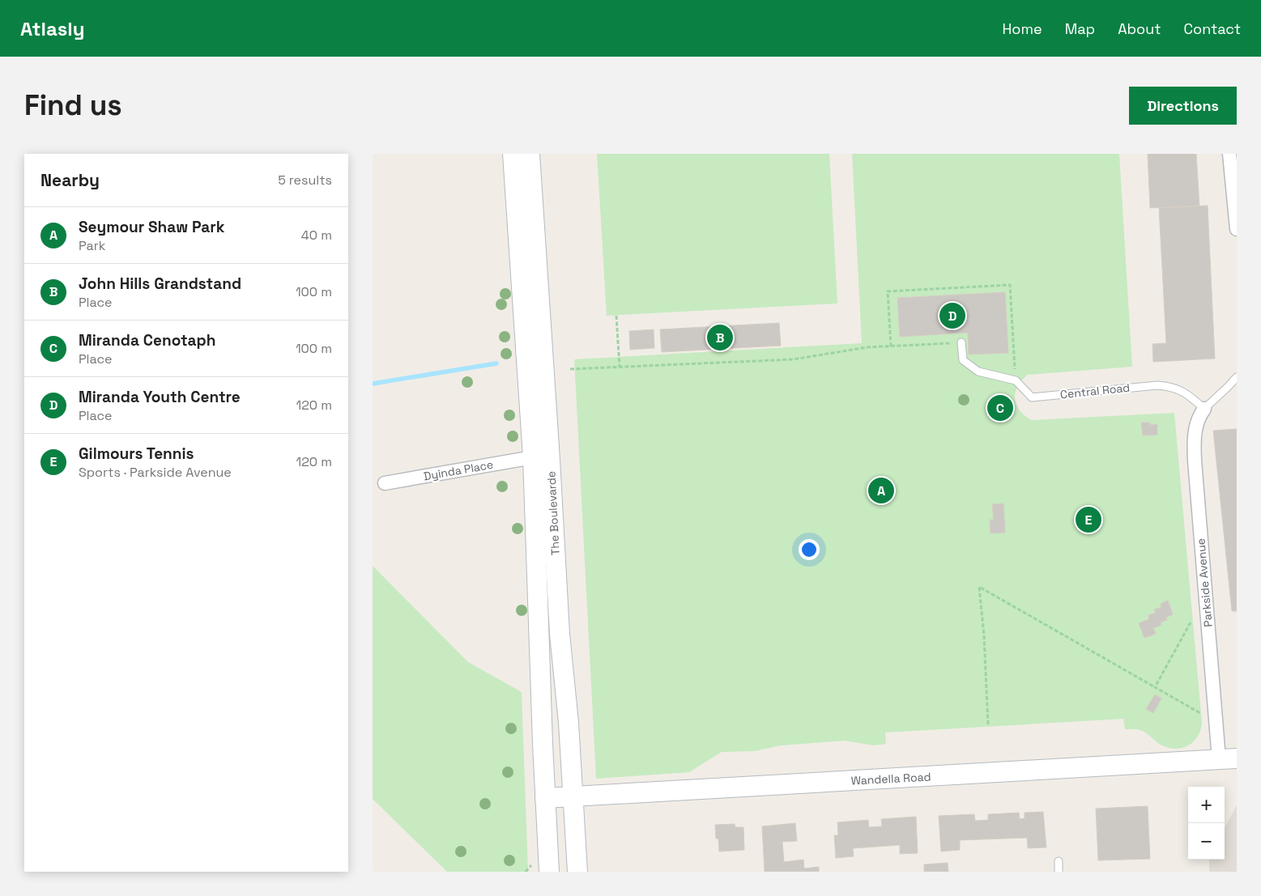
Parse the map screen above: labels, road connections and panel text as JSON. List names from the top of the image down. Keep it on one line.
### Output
{"streets":{"main road":["The Boulevarde","Wandella Road"],"street":["Dyinda Place","Parkside Avenue"],"lane":["Central Road"]},"crossings":[["Central Road","Parkside Avenue"],["Dyinda Place","The Boulevarde"],["The Boulevarde","Wandella Road"],["Parkside Avenue","Wandella Road"]],"page":{"header":"Atlasly","nav":["Home","Map","About","Contact"],"buttons":"Directions","title":"Find us","heading":["Nearby","5 results"],"list":[{"mark":"A","name":"Seymour Shaw Park","note":"Park","value":"40 m"},{"mark":"B","name":"John Hills Grandstand","note":"Place","value":"100 m"},{"mark":"C","name":"Miranda Cenotaph","note":"Place","value":"100 m"},{"mark":"D","name":"Miranda Youth Centre","note":"Place","value":"120 m"},{"mark":"E","name":"Gilmours Tennis","note":"Sports · Parkside Avenue","value":"120 m"}],"pins":["D","B","C","A","E"],"map_buttons":["+","−"]}}
